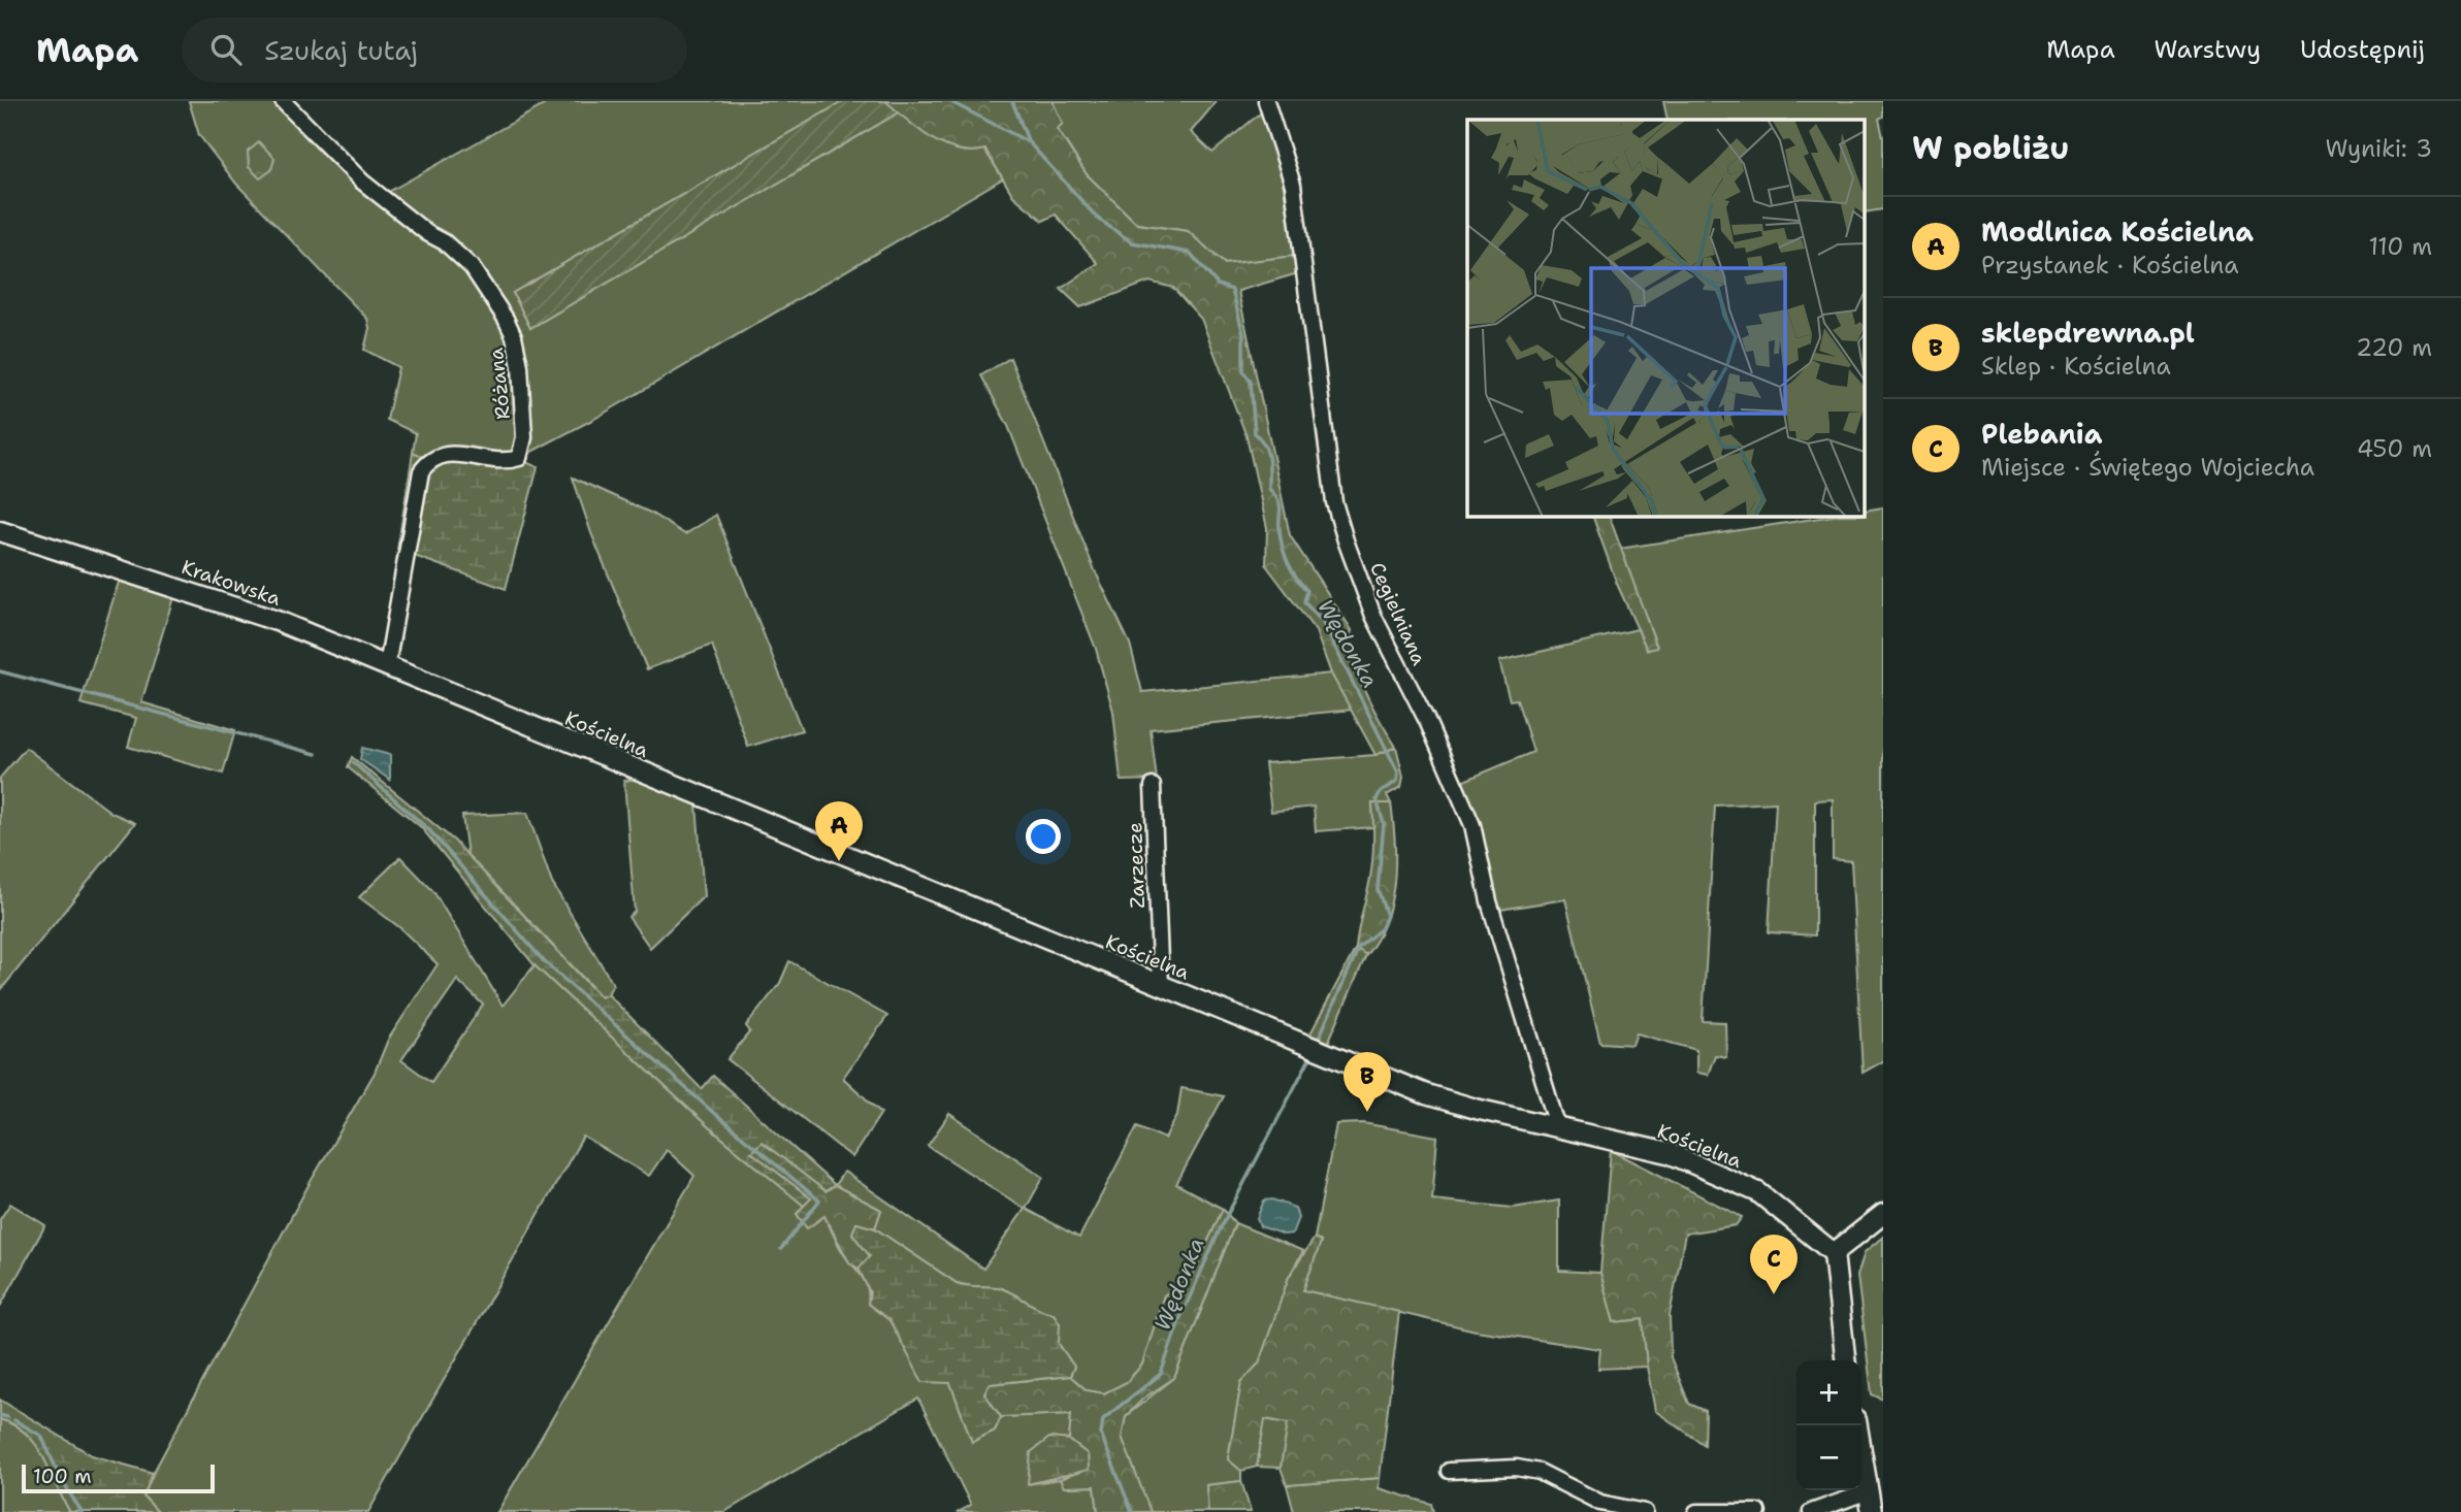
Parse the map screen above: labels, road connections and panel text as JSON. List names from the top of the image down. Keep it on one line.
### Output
{"streets":{"street":["Różana","Krakowska","Cegielniana","Kościelna","Zarzecze"]},"crossings":[["Różana","Krakowska"],["Krakowska","Kościelna"],["Cegielniana","Kościelna"],["Kościelna","Zarzecze"]],"water":["Wędonka"],"scale_bar":"100 m","page":{"header":"Mapa","search":"Szukaj tutaj","nav":["Mapa","Warstwy","Udostępnij"],"heading":["W pobliżu","Wyniki: 3"],"list":[{"mark":"A","name":"Modlnica Kościelna","note":"Przystanek · Kościelna","value":"110 m"},{"mark":"B","name":"sklepdrewna.pl","note":"Sklep · Kościelna","value":"220 m"},{"mark":"C","name":"Plebania","note":"Miejsce · Świętego Wojciecha","value":"450 m"}],"pins":["A","B","C"],"map_buttons":["+","−"],"scale":"100 m"}}
